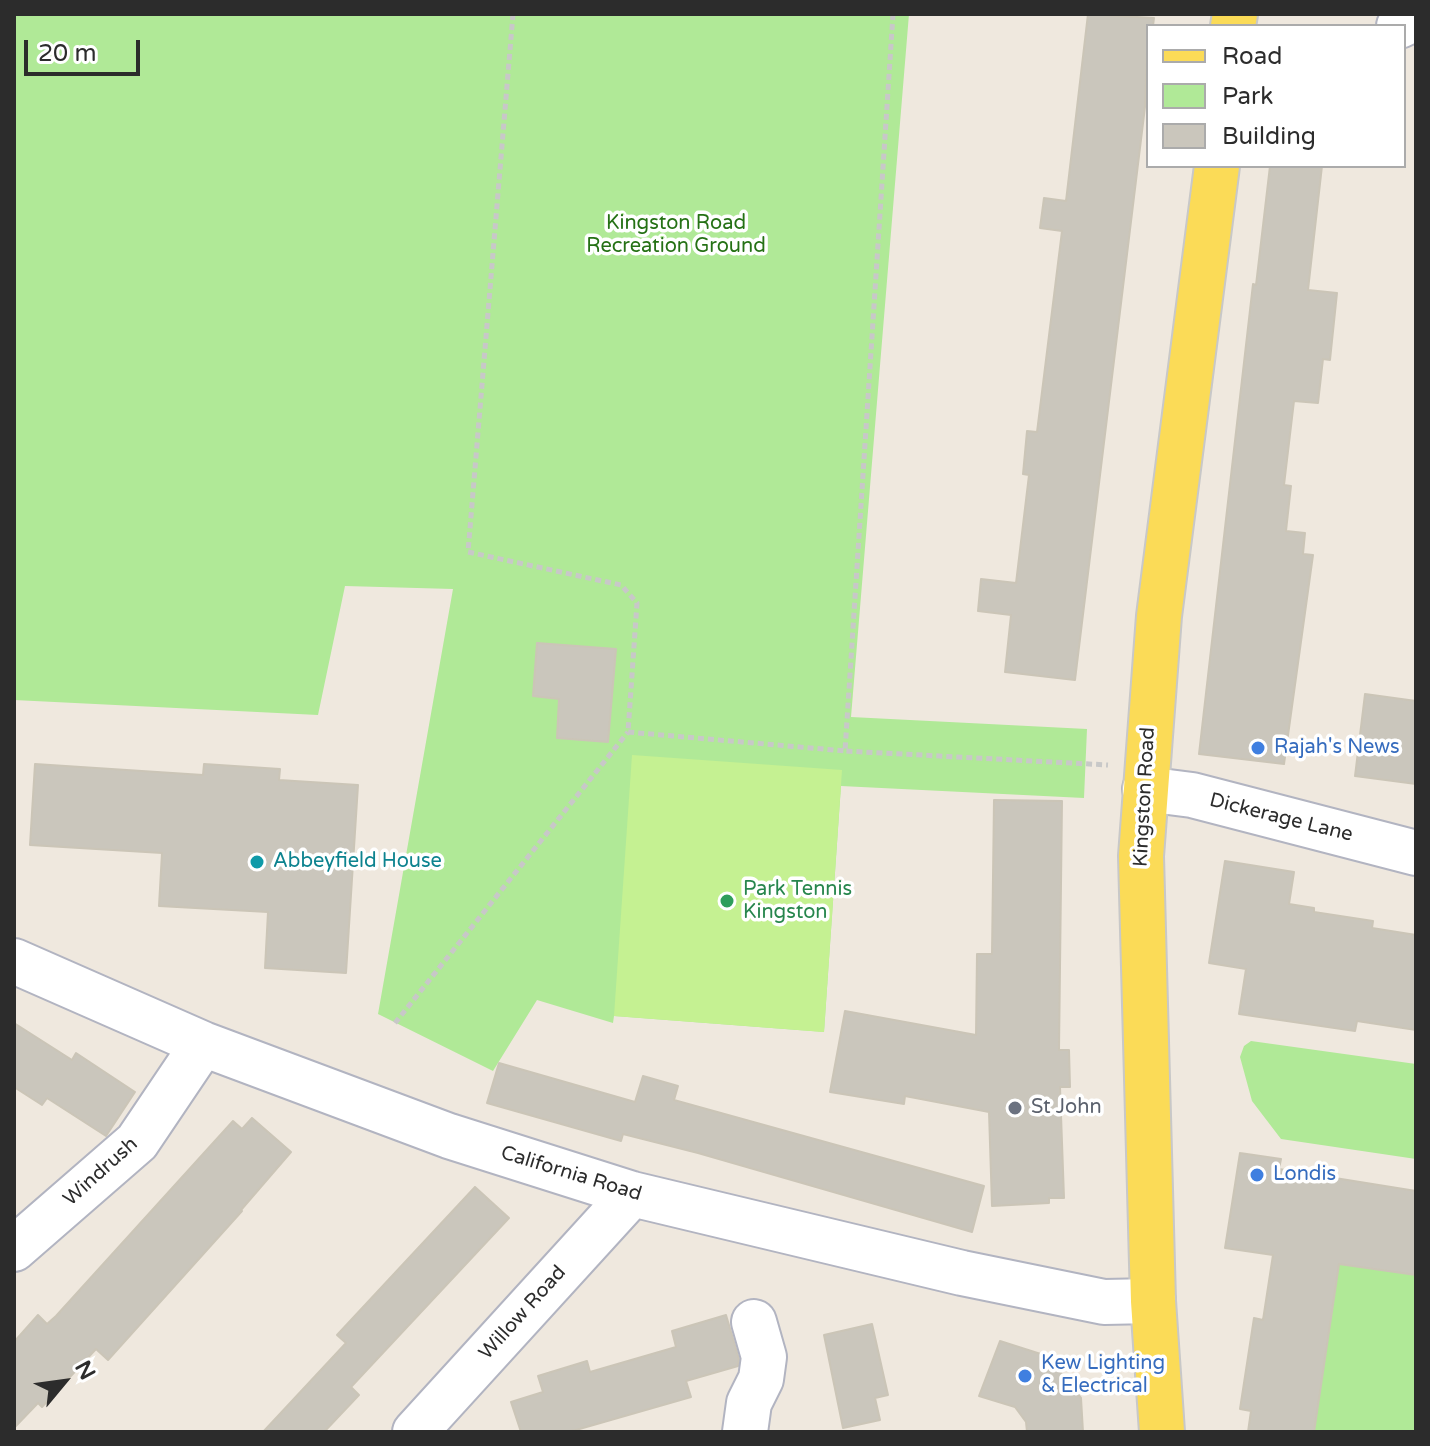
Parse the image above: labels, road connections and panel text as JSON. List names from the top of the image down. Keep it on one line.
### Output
{"streets":{"main road":["Kingston Road"],"street":["Dickerage Lane","Windrush","California Road","Willow Road"]},"crossings":[["Kingston Road","Dickerage Lane"],["Kingston Road","California Road"],["Windrush","California Road"],["California Road","Willow Road"]],"parks":["Kingston Road Recreation Ground"],"places":["Rajah's News","Abbeyfield House","Park Tennis Kingston","St John","Londis","Kew Lighting & Electrical"],"legend":["Road","Park","Building"],"scale_bar":"20 m","north":"top right"}
